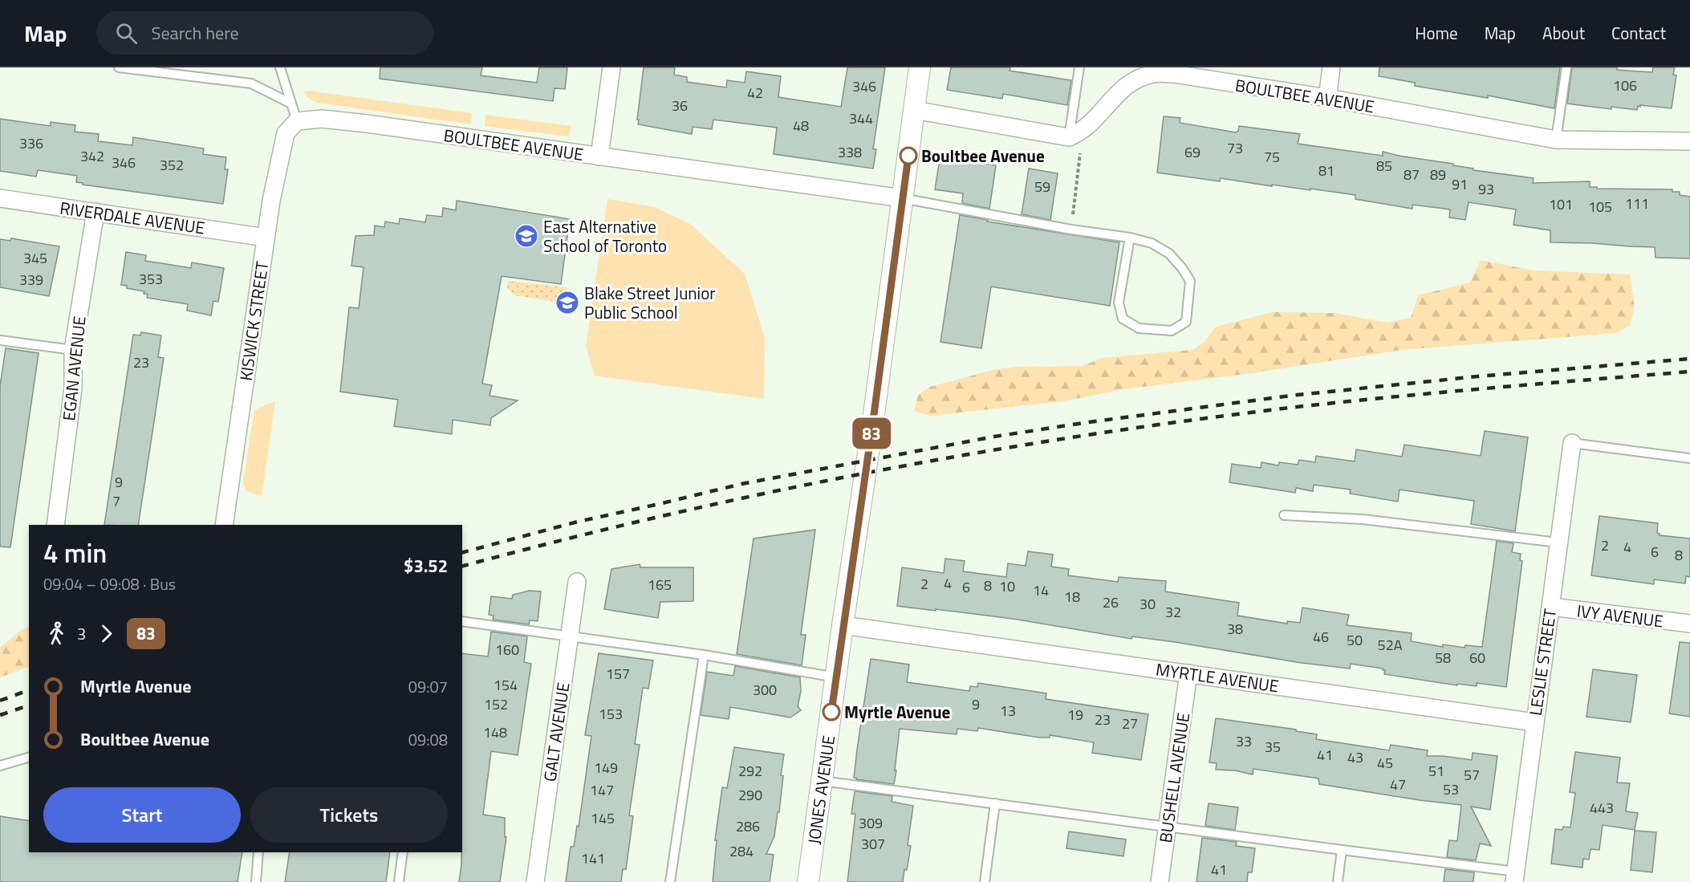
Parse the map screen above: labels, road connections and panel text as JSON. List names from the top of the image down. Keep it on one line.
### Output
{"streets":{"street":["BOULTBEE AVENUE","RIVERDALE AVENUE","KISWICK STREET","EGAN AVENUE","IVY AVENUE","LESLIE STREET","MYRTLE AVENUE","GALT AVENUE","BUSHELL AVENUE","JONES AVENUE"]},"crossings":[["BOULTBEE AVENUE","KISWICK STREET"],["BOULTBEE AVENUE","JONES AVENUE"],["RIVERDALE AVENUE","KISWICK STREET"],["RIVERDALE AVENUE","EGAN AVENUE"],["IVY AVENUE","LESLIE STREET"],["LESLIE STREET","MYRTLE AVENUE"],["MYRTLE AVENUE","BUSHELL AVENUE"],["MYRTLE AVENUE","JONES AVENUE"]],"places":{"other":["Boultbee Avenue","Myrtle Avenue"],"school or university":["East Alternative School of Toronto","Blake Street Junior Public School"]},"lines":["bus line 83"],"house_numbers":["106","346","42","36","344","48","336","73","338","69","342","75","346","352","85","81","87","89","91","59","93","111","101","105","345","353","339","23","9","7","2","4","6","8","4","2","165","8","10","6","14","18","26","30","32","38","46","50","52A","160","58","60","157","154","300","152","9","13","153","19","23","27","148","33","35","41","43","45","149","292","51","57","47","53","147","290","443","145","309","286","307","284","141","41"],"page":{"header":"Map","search":"Search here","nav":["Home","Map","About","Contact"],"on_map":"83","heading":["4 min","09:04 – 09:08 · Bus","$3.52"],"legs":["3","83"],"list":[{"name":"Myrtle Avenue","value":"09:07"},{"name":"Boultbee Avenue","value":"09:08"}],"buttons":["Start","Tickets"]}}
